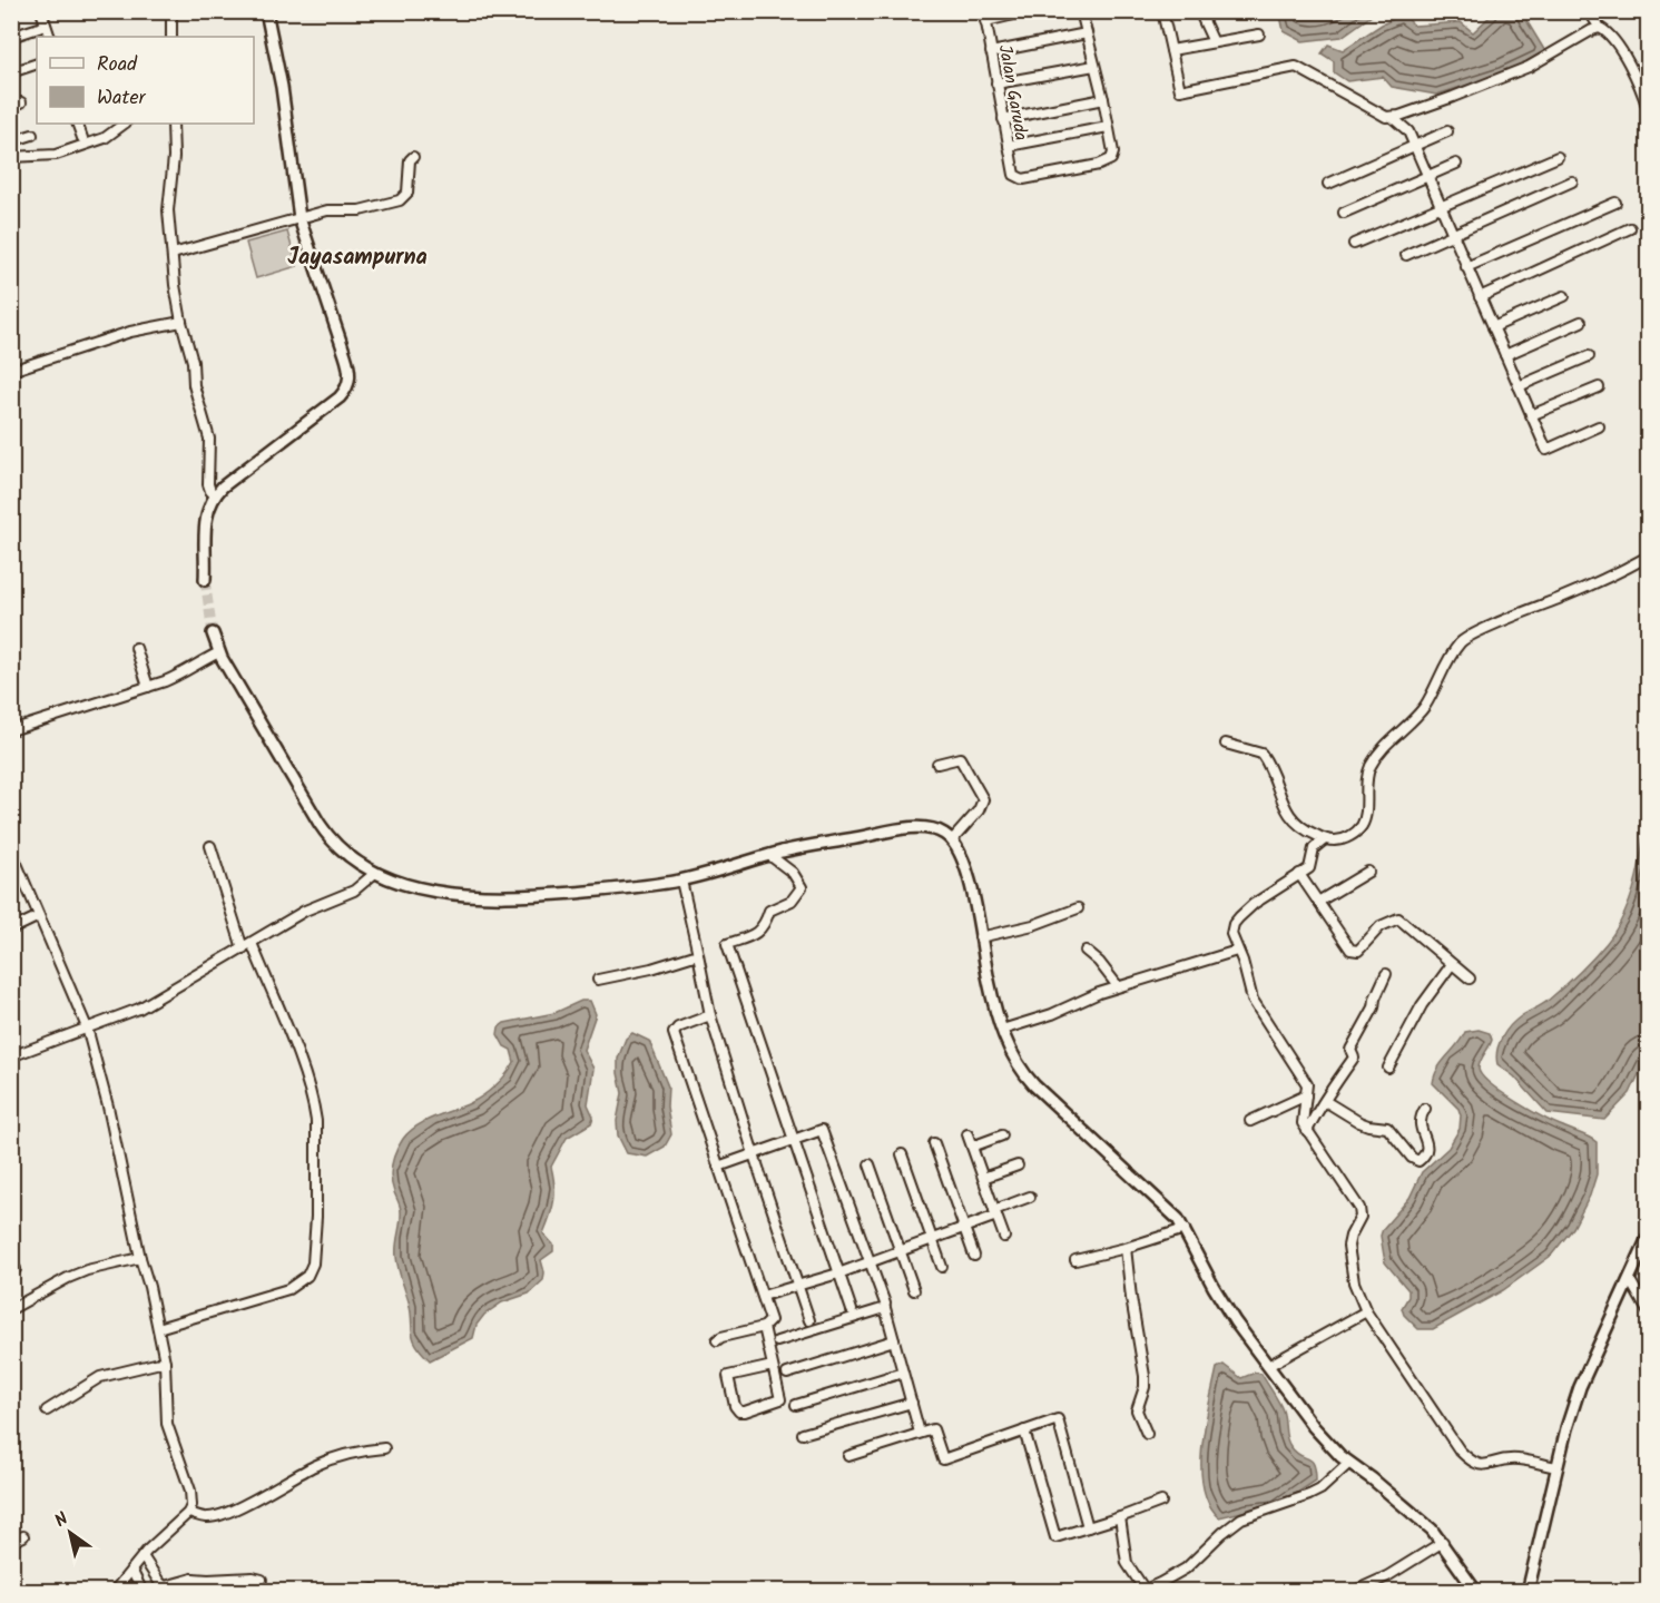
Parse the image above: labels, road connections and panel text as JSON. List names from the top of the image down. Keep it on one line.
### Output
{"streets":{"street":["Jalan Garuda"]},"districts":["Jayasampurna"],"legend":["Road","Water"],"north":"top left"}
